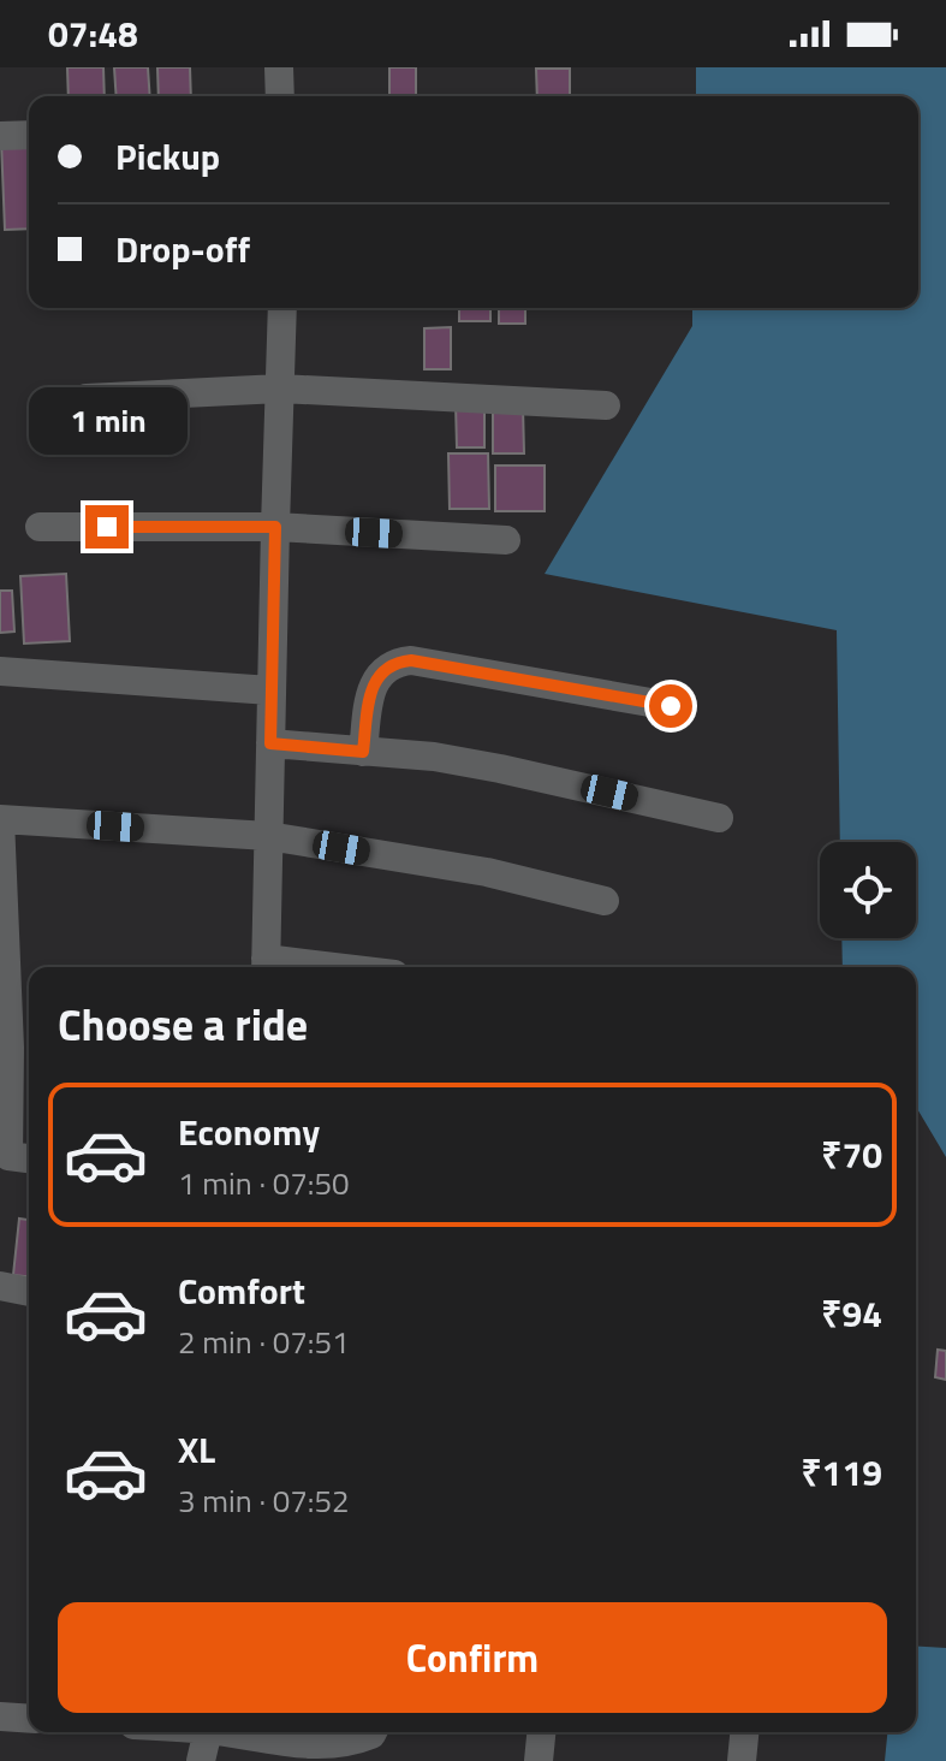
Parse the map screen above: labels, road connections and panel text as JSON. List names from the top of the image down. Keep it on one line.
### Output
{"page":{"status":"07:48","banner":["Pickup","Drop-off"],"bubble":"1 min","heading":"Choose a ride","list":[{"name":"Economy","note":"1 min · 07:50","value":"₹70"},{"name":"Comfort","note":"2 min · 07:51","value":"₹94"},{"name":"XL","note":"3 min · 07:52","value":"₹119"}],"buttons":"Confirm"}}
